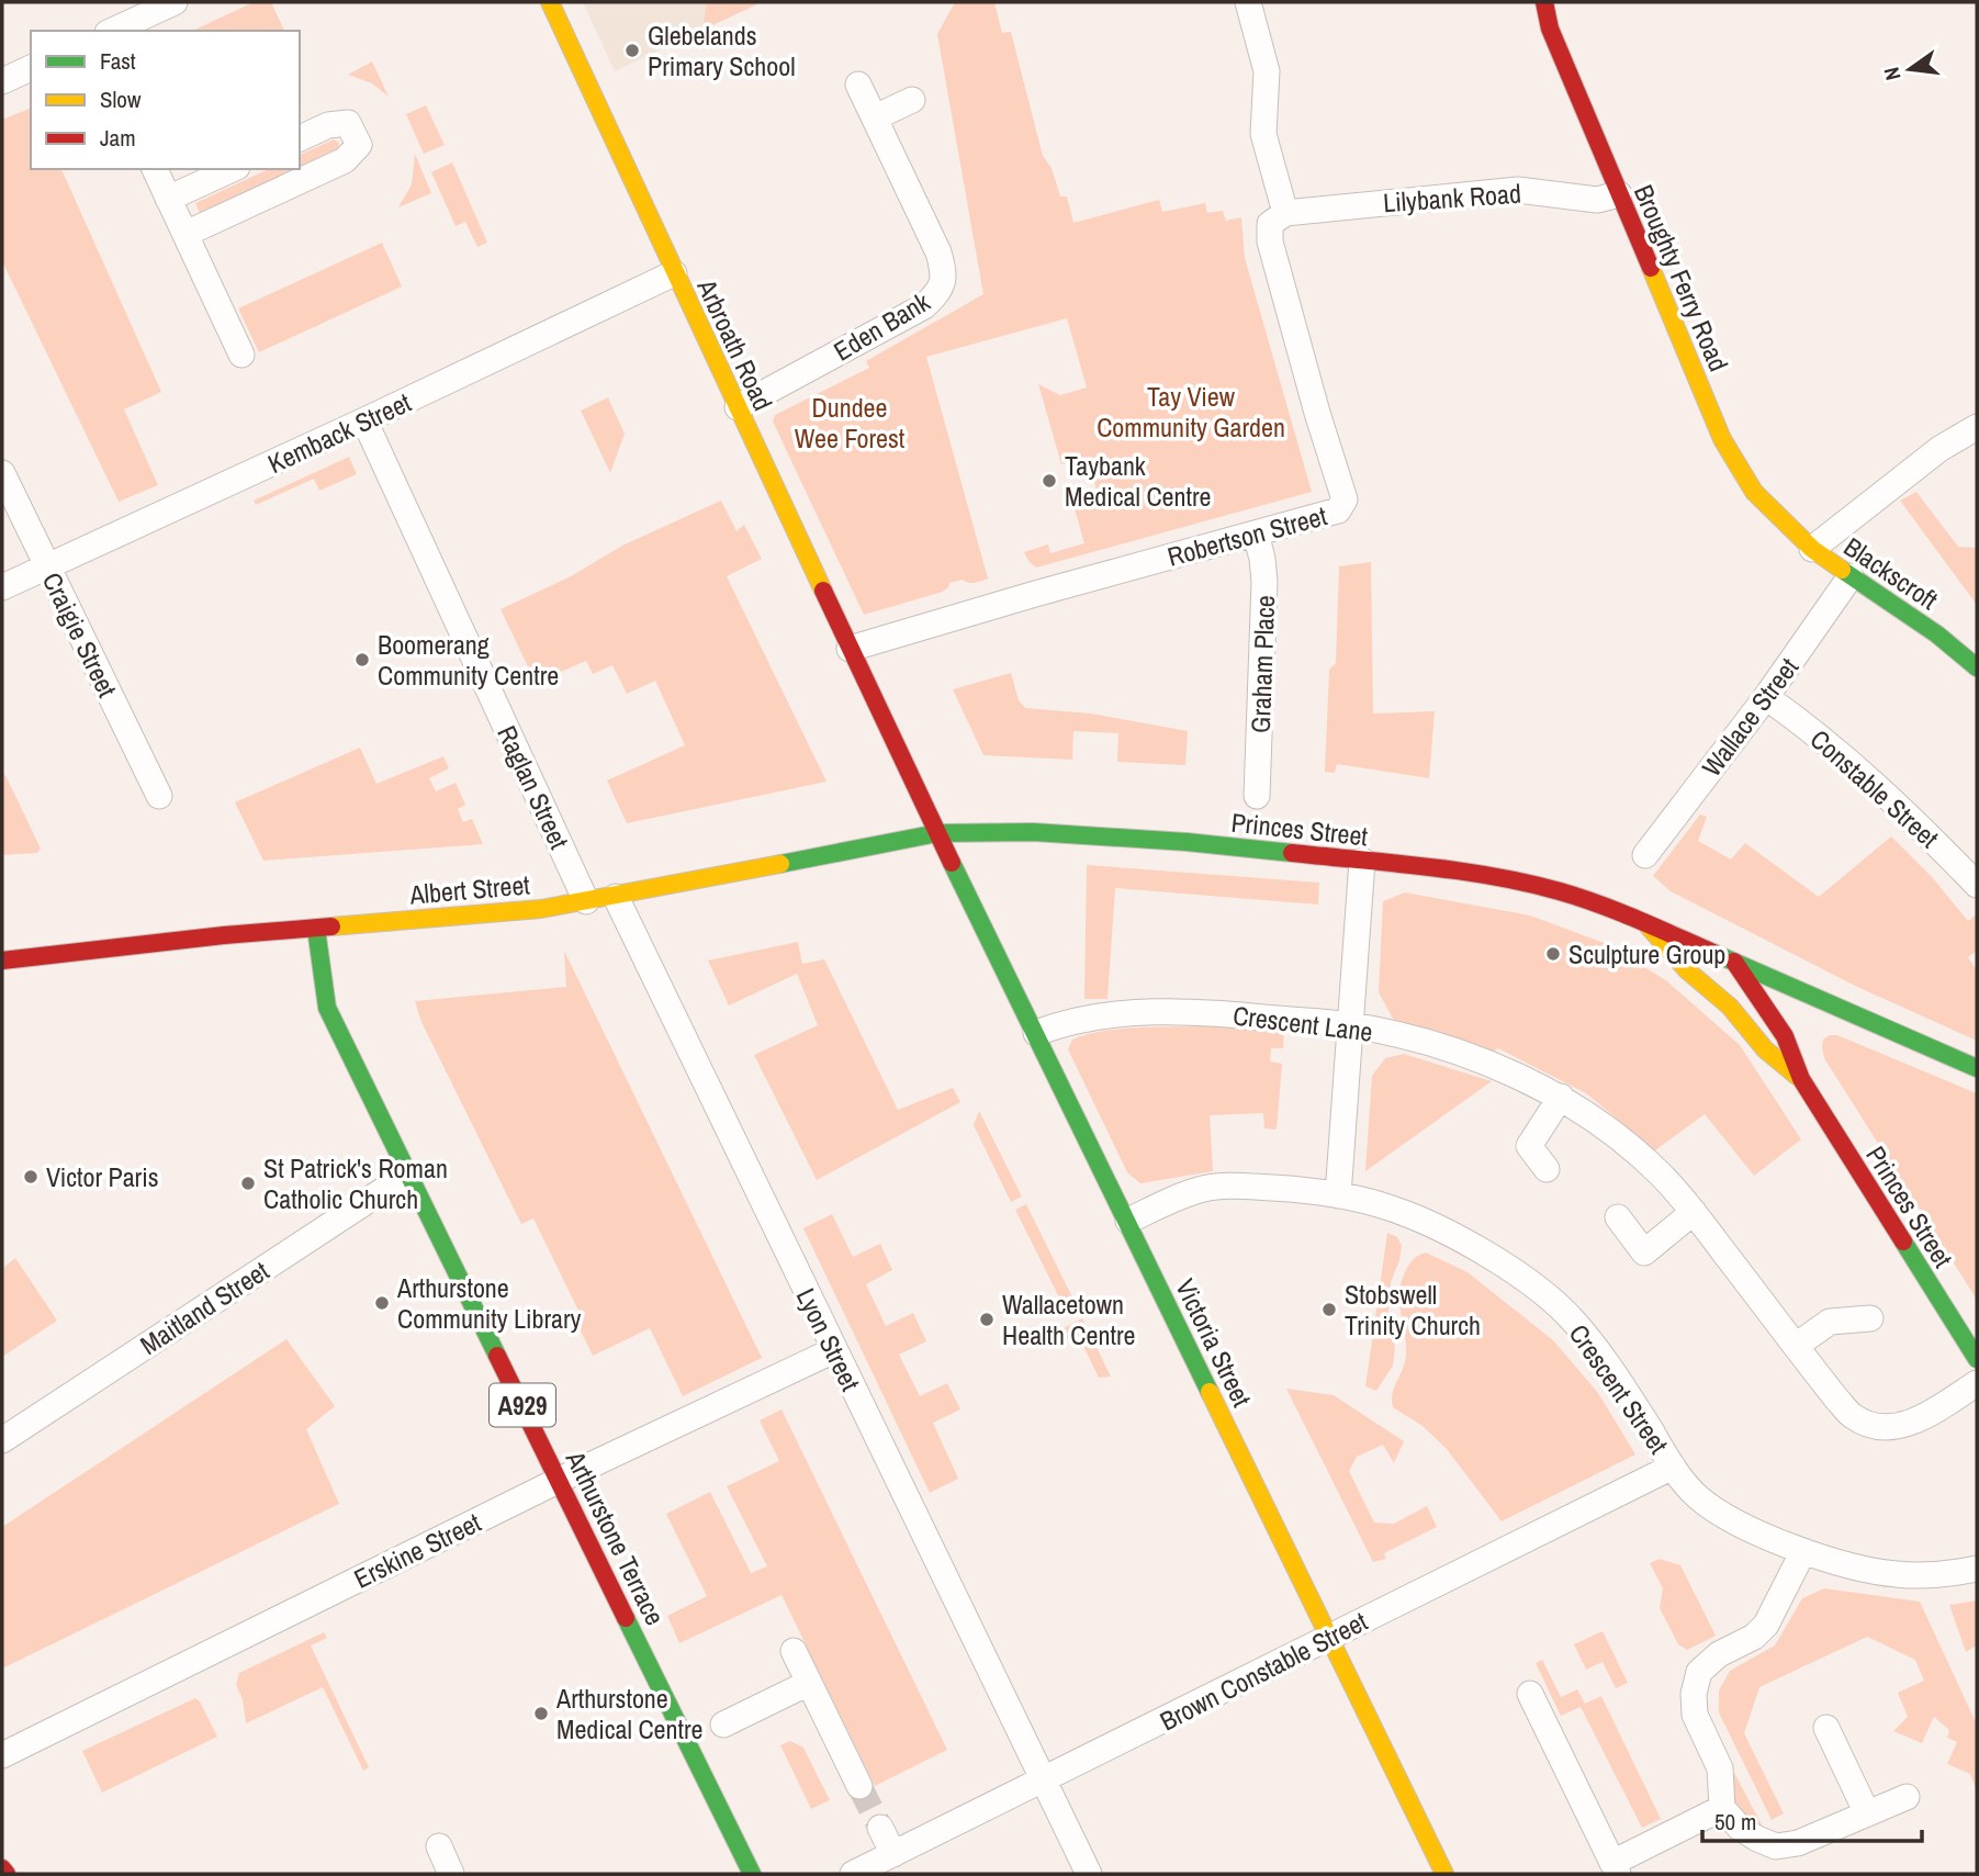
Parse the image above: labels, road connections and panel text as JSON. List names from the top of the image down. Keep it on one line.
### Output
{"streets":{"main road":["Broughty Ferry Road","Arbroath Road","Blackscroft","Princes Street","Albert Street","Victoria Street","A929","Arthurstone Terrace"],"street":["Lilybank Road","Eden Bank","Kemback Street","Robertson Street","Craigie Street","Graham Place","Wallace Street","Raglan Street","Constable Street","Crescent Lane","Maitland Street","Lyon Street","Crescent Street","Erskine Street","Brown Constable Street"]},"crossings":[["Lilybank Road","Broughty Ferry Road"],["Lilybank Road","Robertson Street"],["Broughty Ferry Road","Blackscroft"],["Eden Bank","Arbroath Road"],["Arbroath Road","Kemback Street"],["Arbroath Road","Robertson Street"],["Arbroath Road","Princes Street"],["Arbroath Road","Albert Street"],["Arbroath Road","Victoria Street"],["Kemback Street","Craigie Street"],["Kemback Street","Raglan Street"],["Robertson Street","Graham Place"],["Blackscroft","Wallace Street"],["Wallace Street","Constable Street"],["Raglan Street","Albert Street"],["Princes Street","Albert Street"],["Princes Street","Victoria Street"],["Albert Street","Lyon Street"],["Albert Street","Victoria Street"],["Albert Street","Arthurstone Terrace"],["Crescent Lane","Victoria Street"],["Maitland Street","Arthurstone Terrace"],["Lyon Street","Erskine Street"],["Lyon Street","Brown Constable Street"],["Victoria Street","Crescent Street"],["Victoria Street","Brown Constable Street"],["Crescent Street","Brown Constable Street"],["Arthurstone Terrace","Erskine Street"]],"parks":["Tay View Community Garden","Dundee Wee Forest"],"places":["Glebelands Primary School","Taybank Medical Centre","Boomerang Community Centre","Sculpture Group","Victor Paris","St Patrick's Roman Catholic Church","Arthurstone Community Library","Stobswell Trinity Church","Wallacetown Health Centre","Arthurstone Medical Centre"],"legend":["Fast","Slow","Jam"],"scale_bar":"50 m","north":"left"}
